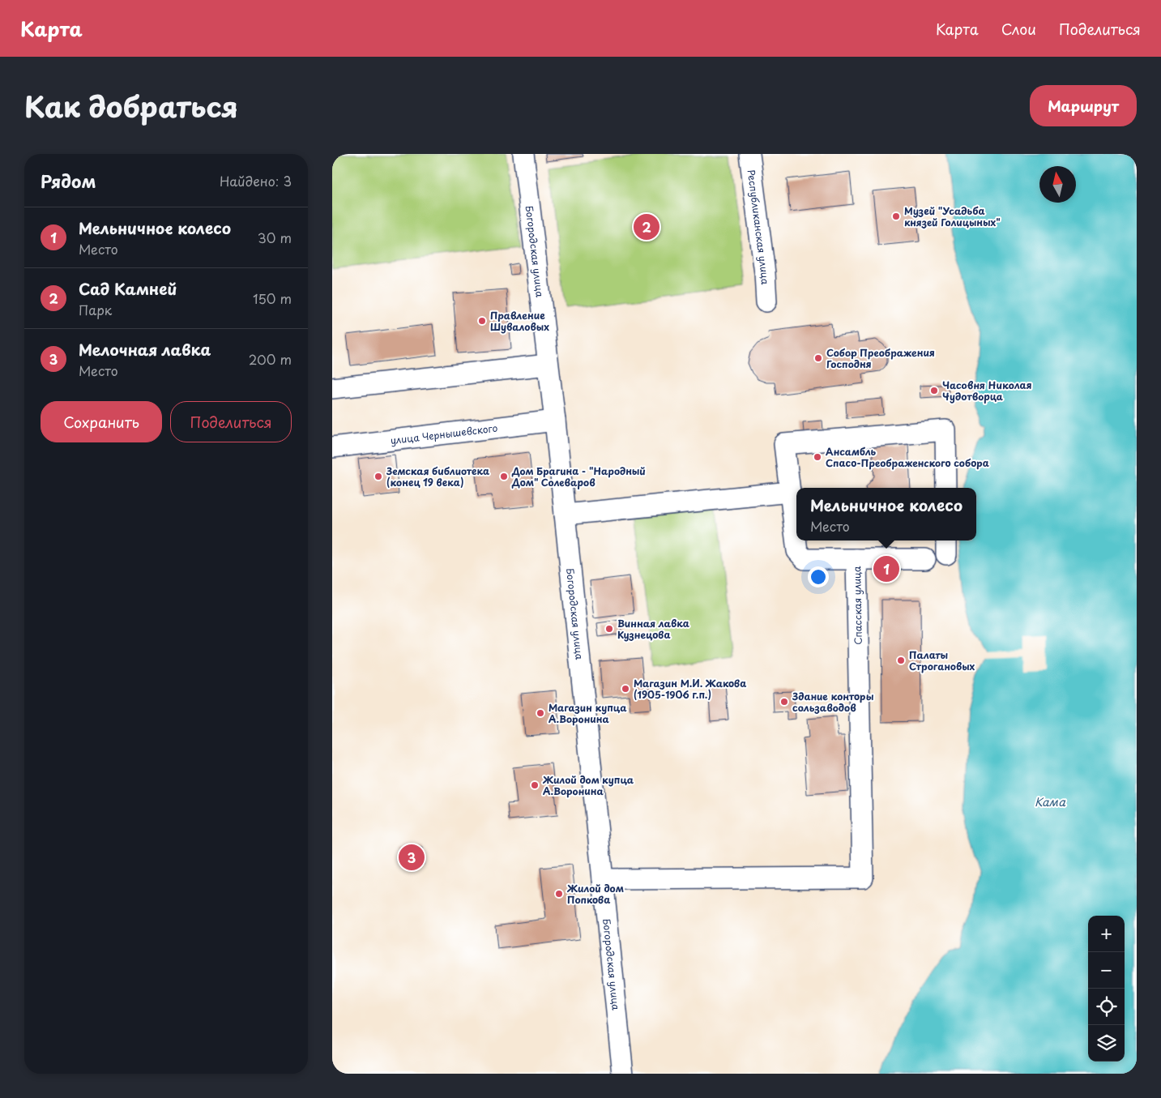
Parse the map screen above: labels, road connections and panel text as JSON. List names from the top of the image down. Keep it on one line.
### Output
{"streets":{"street":["Республиканская улица","Богородская улица","улица Чернышевского","Спасская улица"]},"crossings":[["Богородская улица","улица Чернышевского"],["Богородская улица","Спасская улица"]],"water":["Кама"],"places":["Музей \"Усадьба князей Голицыных\"","Правление Шуваловых","Собор Преображения Господня","Часовня Николая Чудотворца","Ансамбль Спасо-Преображенского собора","Земская библиотека (конец 19 века)","Дом Брагина - \"Народный Дом\" Солеваров","Винная лавка Кузнецова","Палаты Строгановых","Магазин М.И. Жакова (1905-1906 г.п.)","Здание конторы сользаводов","Магазин купца А.Воронина","Жилой дом купца А.Воронина","Жилой дом Попкова"],"north":"top","page":{"header":"Карта","nav":["Карта","Слои","Поделиться"],"title":"Как добраться","buttons":["Маршрут",["Сохранить","Поделиться"]],"heading":["Рядом","Найдено: 3"],"list":[{"mark":"1","name":"Мельничное колесо","note":"Место","value":"30 m"},{"mark":"2","name":"Сад Камней","note":"Парк","value":"150 m"},{"mark":"3","name":"Мелочная лавка","note":"Место","value":"200 m"}],"pins":["2","1","3"],"popup":["Мельничное колесо","Место"],"map_buttons":["+","−"]}}
